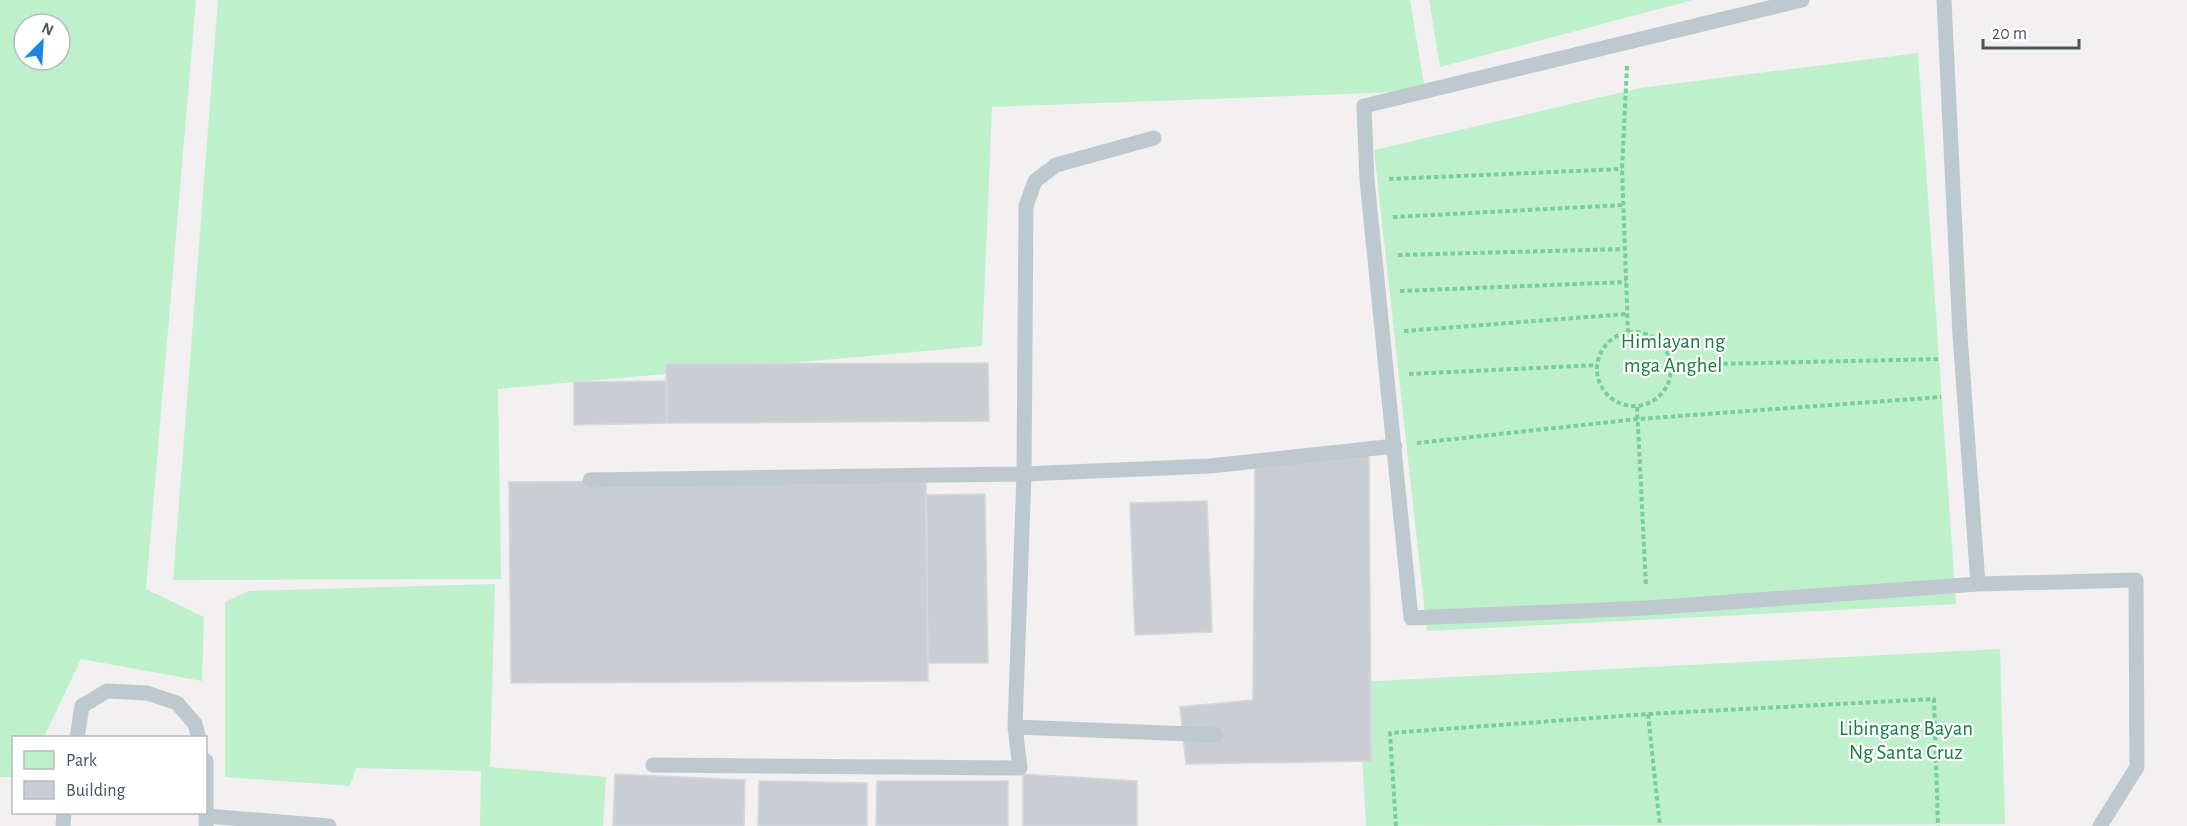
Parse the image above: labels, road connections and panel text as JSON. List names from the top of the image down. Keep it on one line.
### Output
{"parks":["Himlayan ng mga Anghel","Libingang Bayan Ng Santa Cruz"],"legend":["Park","Building"],"scale_bar":"20 m","north":"top right"}
